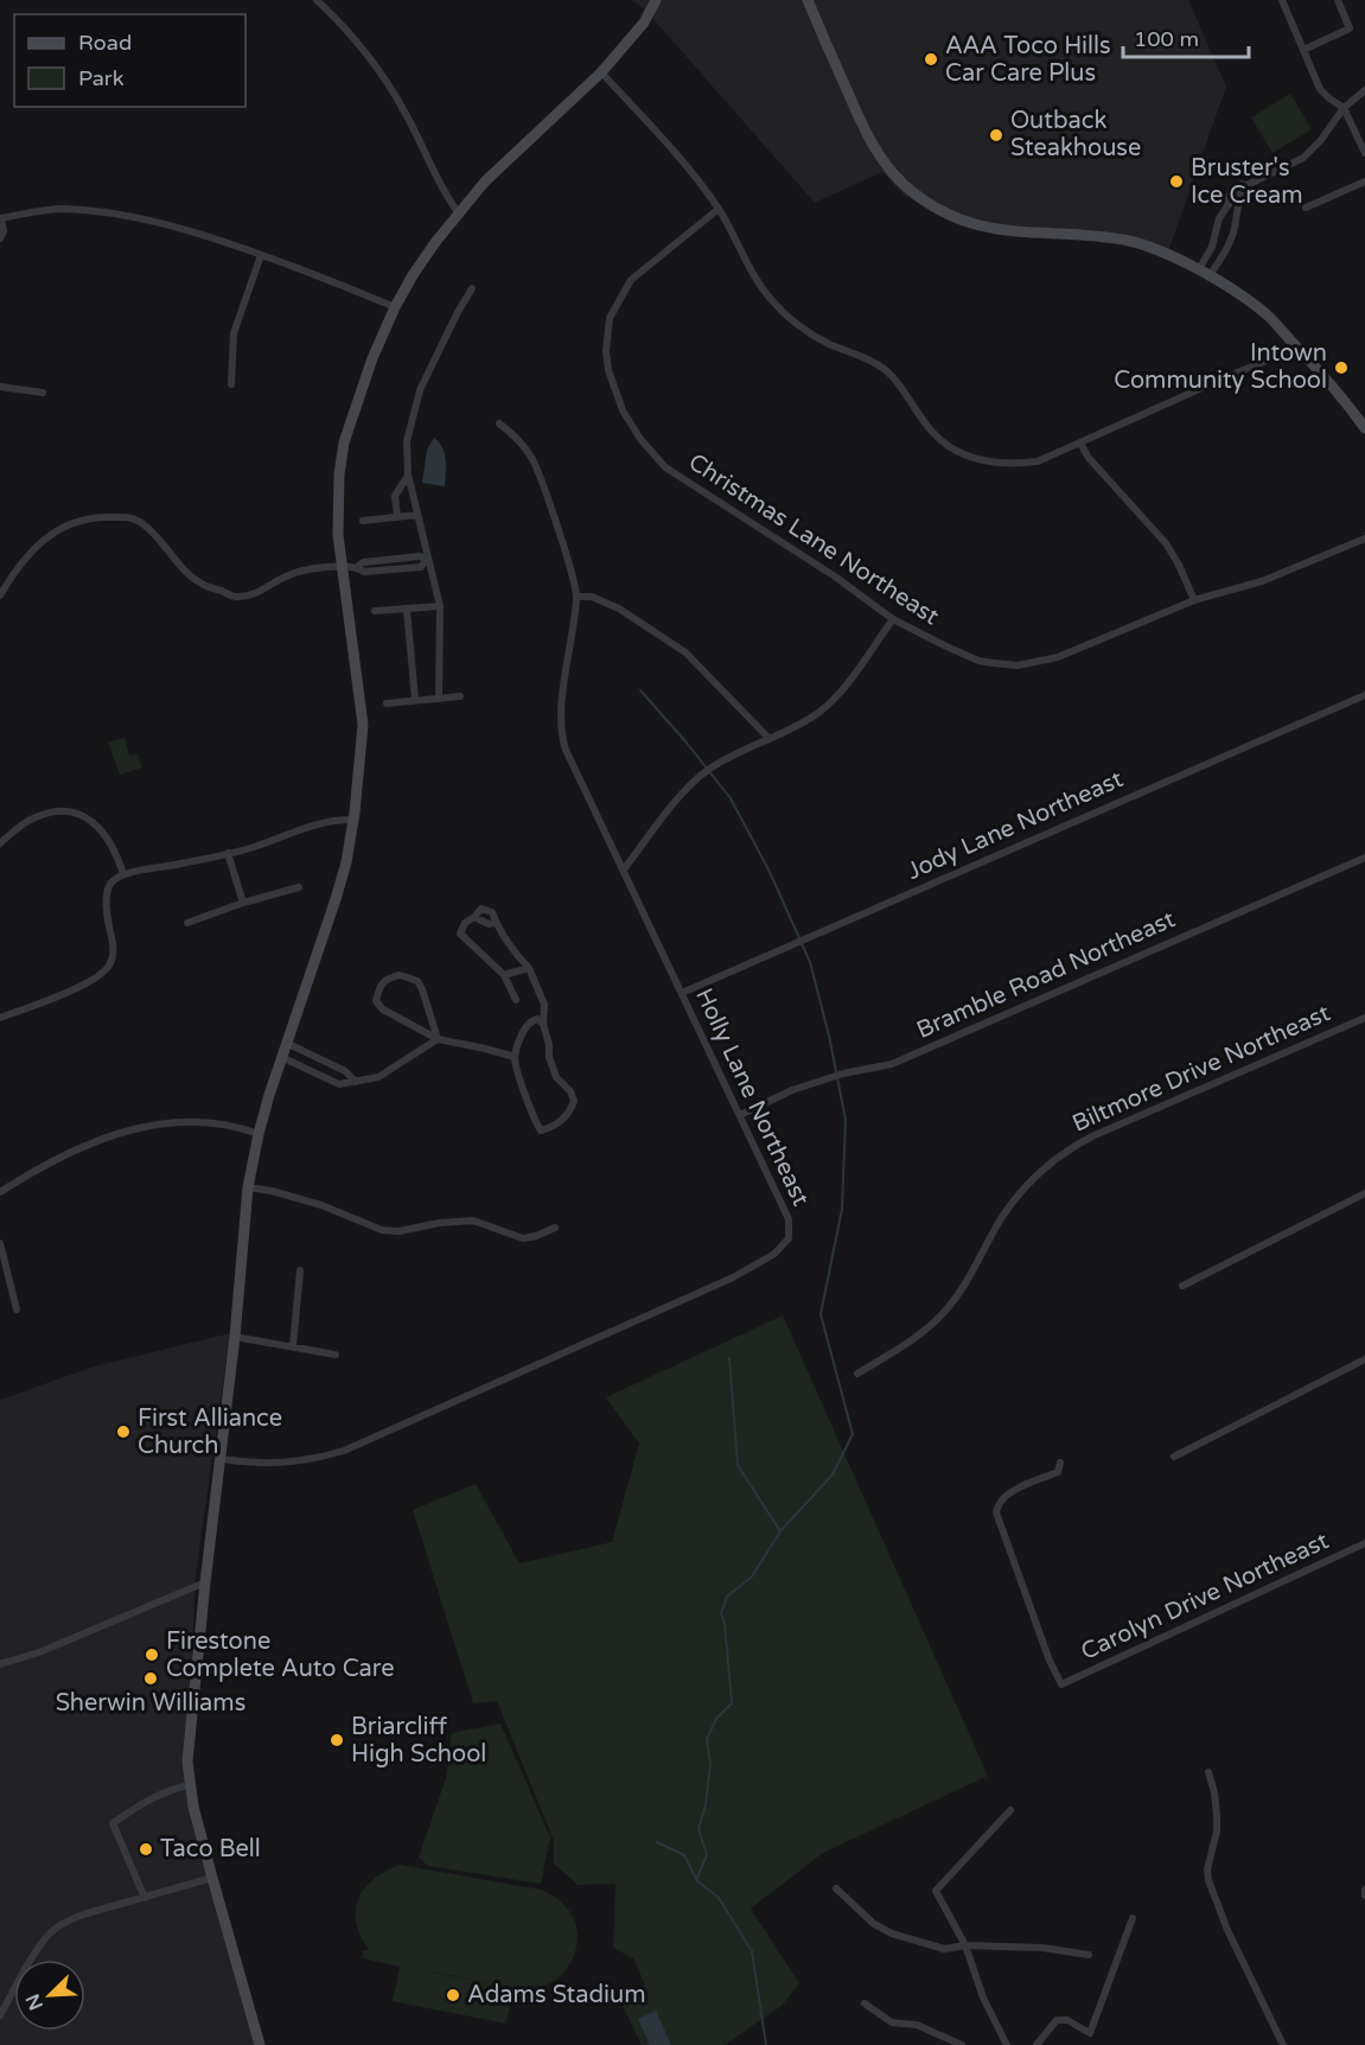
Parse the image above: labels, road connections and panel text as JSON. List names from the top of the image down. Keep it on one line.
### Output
{"streets":{"street":["Christmas Lane Northeast","Jody Lane Northeast","Bramble Road Northeast","Biltmore Drive Northeast","Holly Lane Northeast","Carolyn Drive Northeast"]},"crossings":[["Jody Lane Northeast","Holly Lane Northeast"],["Bramble Road Northeast","Holly Lane Northeast"]],"places":["AAA Toco Hills Car Care Plus","Outback Steakhouse","Bruster's Ice Cream","Intown Community School","First Alliance Church","Firestone Complete Auto Care","Sherwin Williams","Briarcliff High School","Taco Bell","Adams Stadium"],"legend":["Road","Park"],"scale_bar":"100 m","north":"bottom left"}
